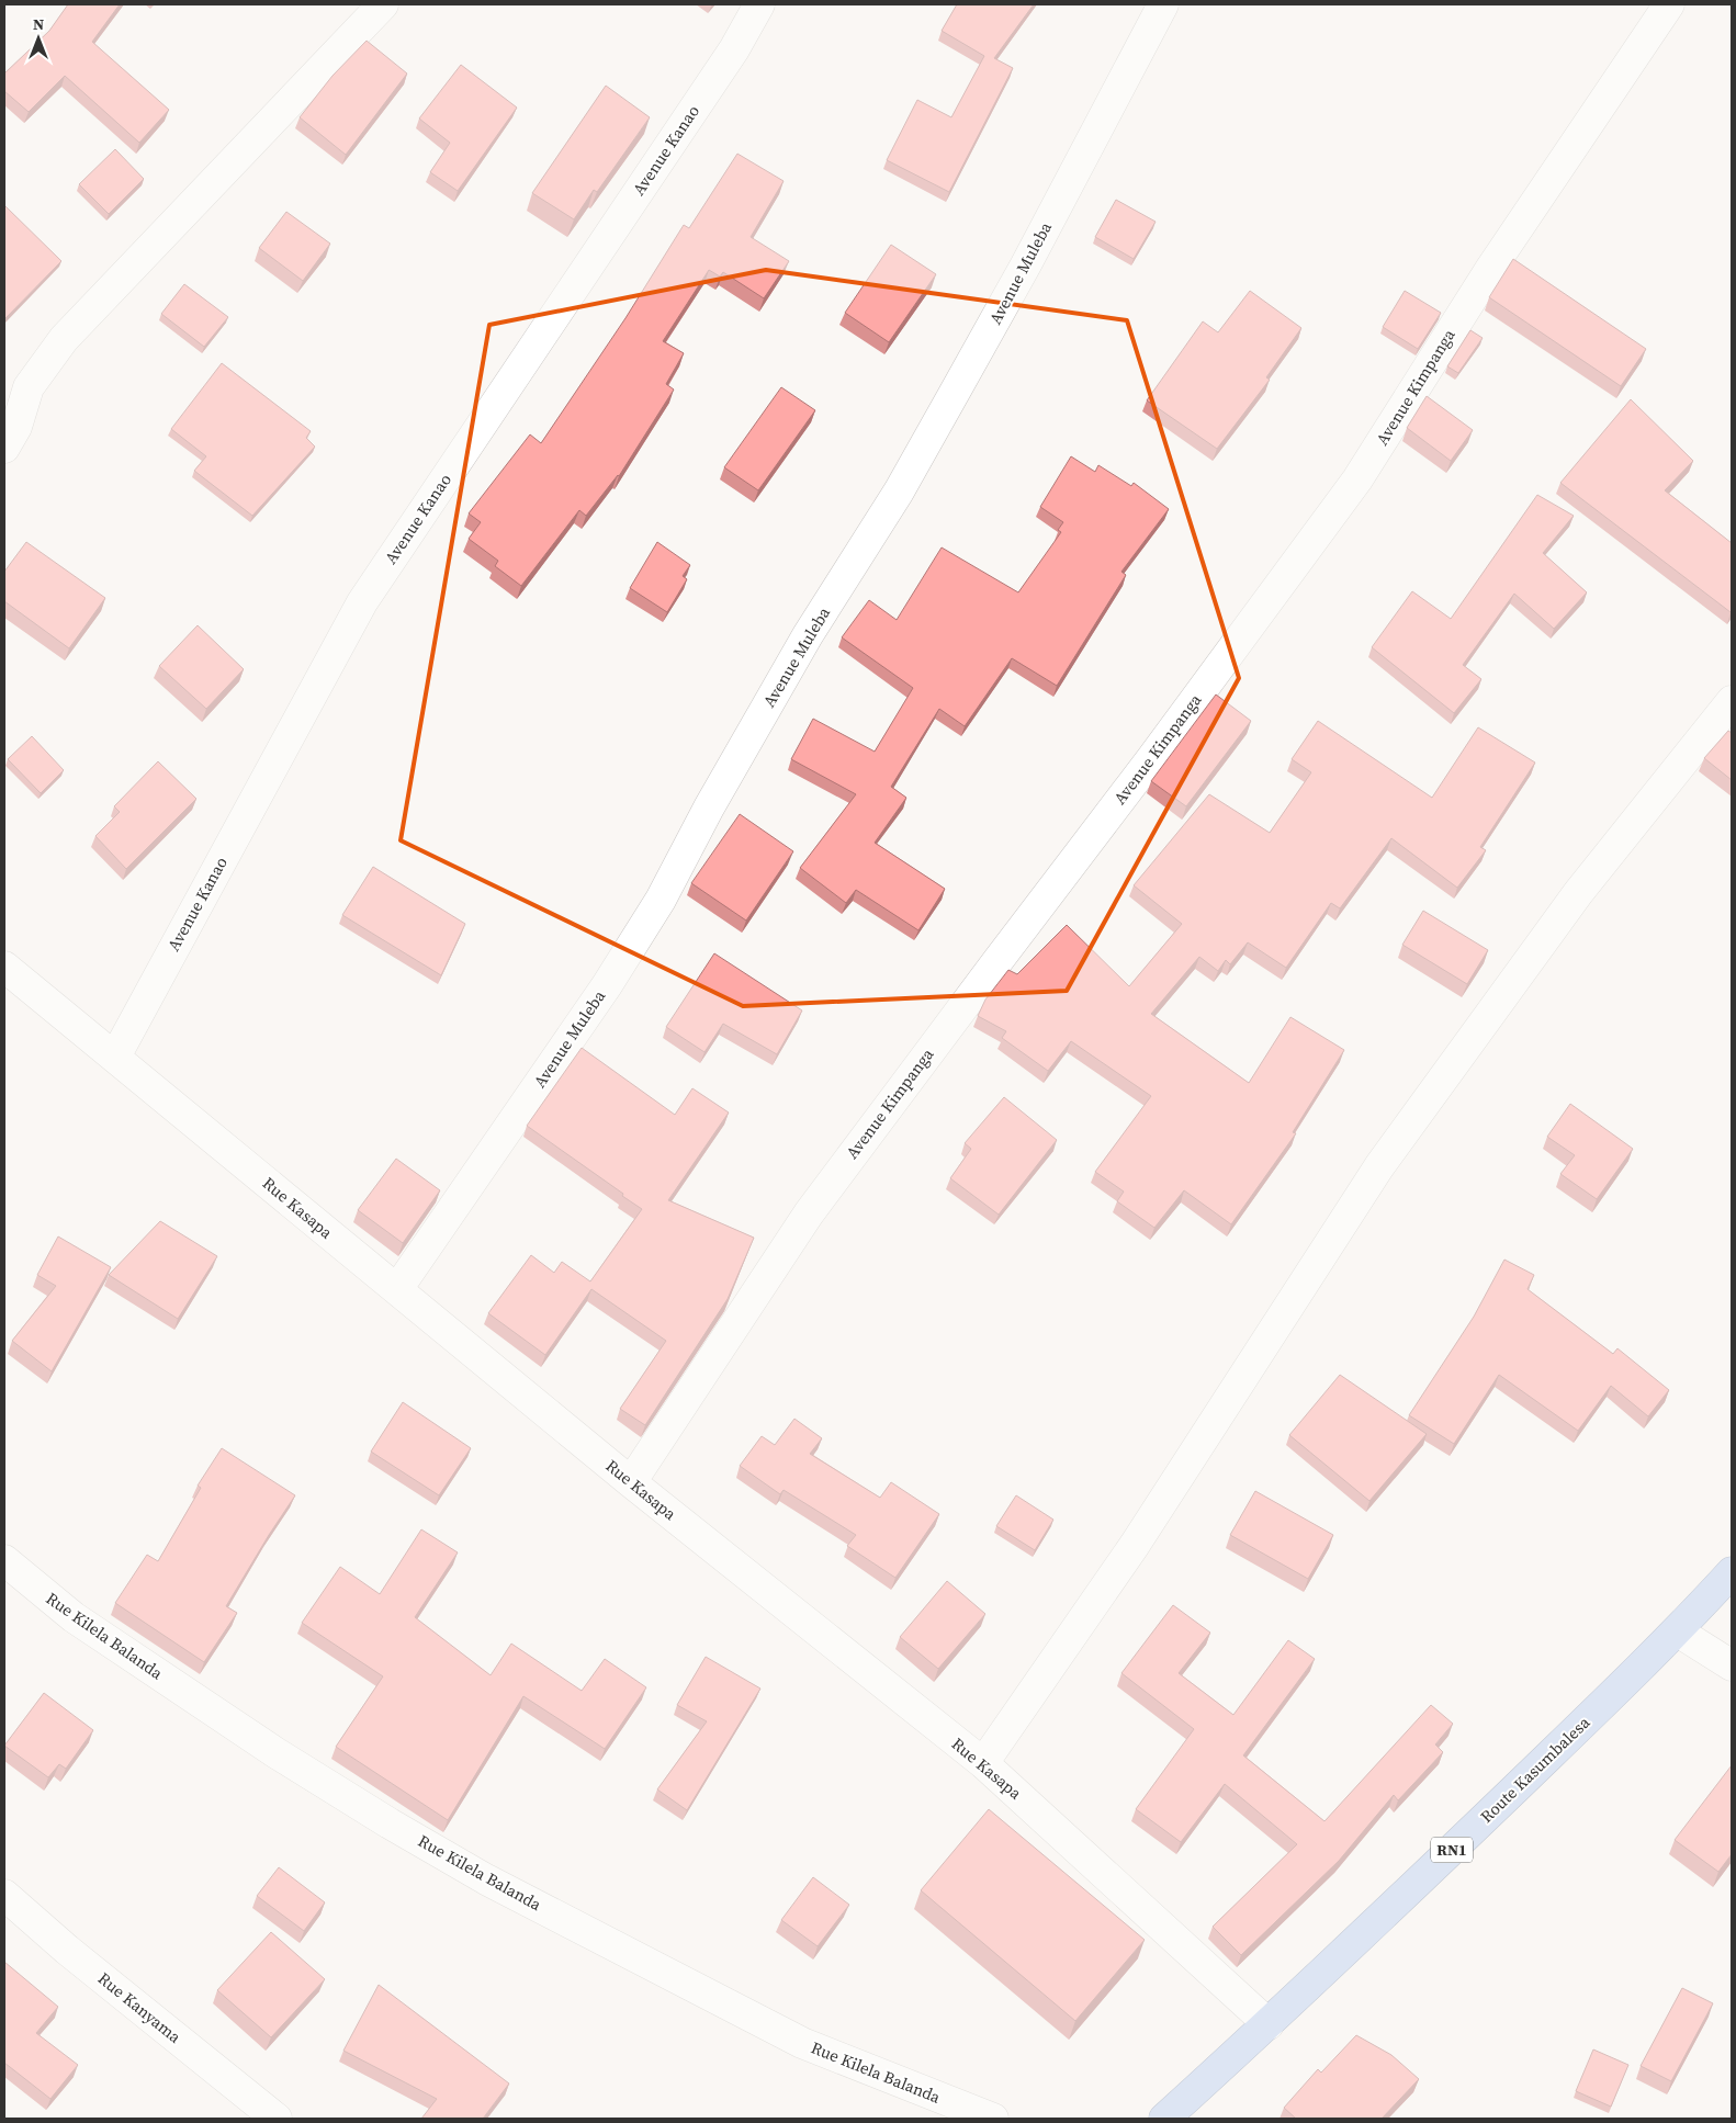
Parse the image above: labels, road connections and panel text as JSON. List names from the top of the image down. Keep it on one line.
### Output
{"streets":{"highway":["Route Kasumbalesa","RN1"],"street":["Avenue Kanao","Avenue Muleba","Avenue Kimpanga","Rue Kasapa","Rue Kilela Balanda","Rue Kanyama"]},"crossings":[["Avenue Kanao","Rue Kasapa"],["Avenue Muleba","Rue Kasapa"],["Avenue Kimpanga","Rue Kasapa"],["Rue Kasapa","Route Kasumbalesa"]],"north":"top"}
